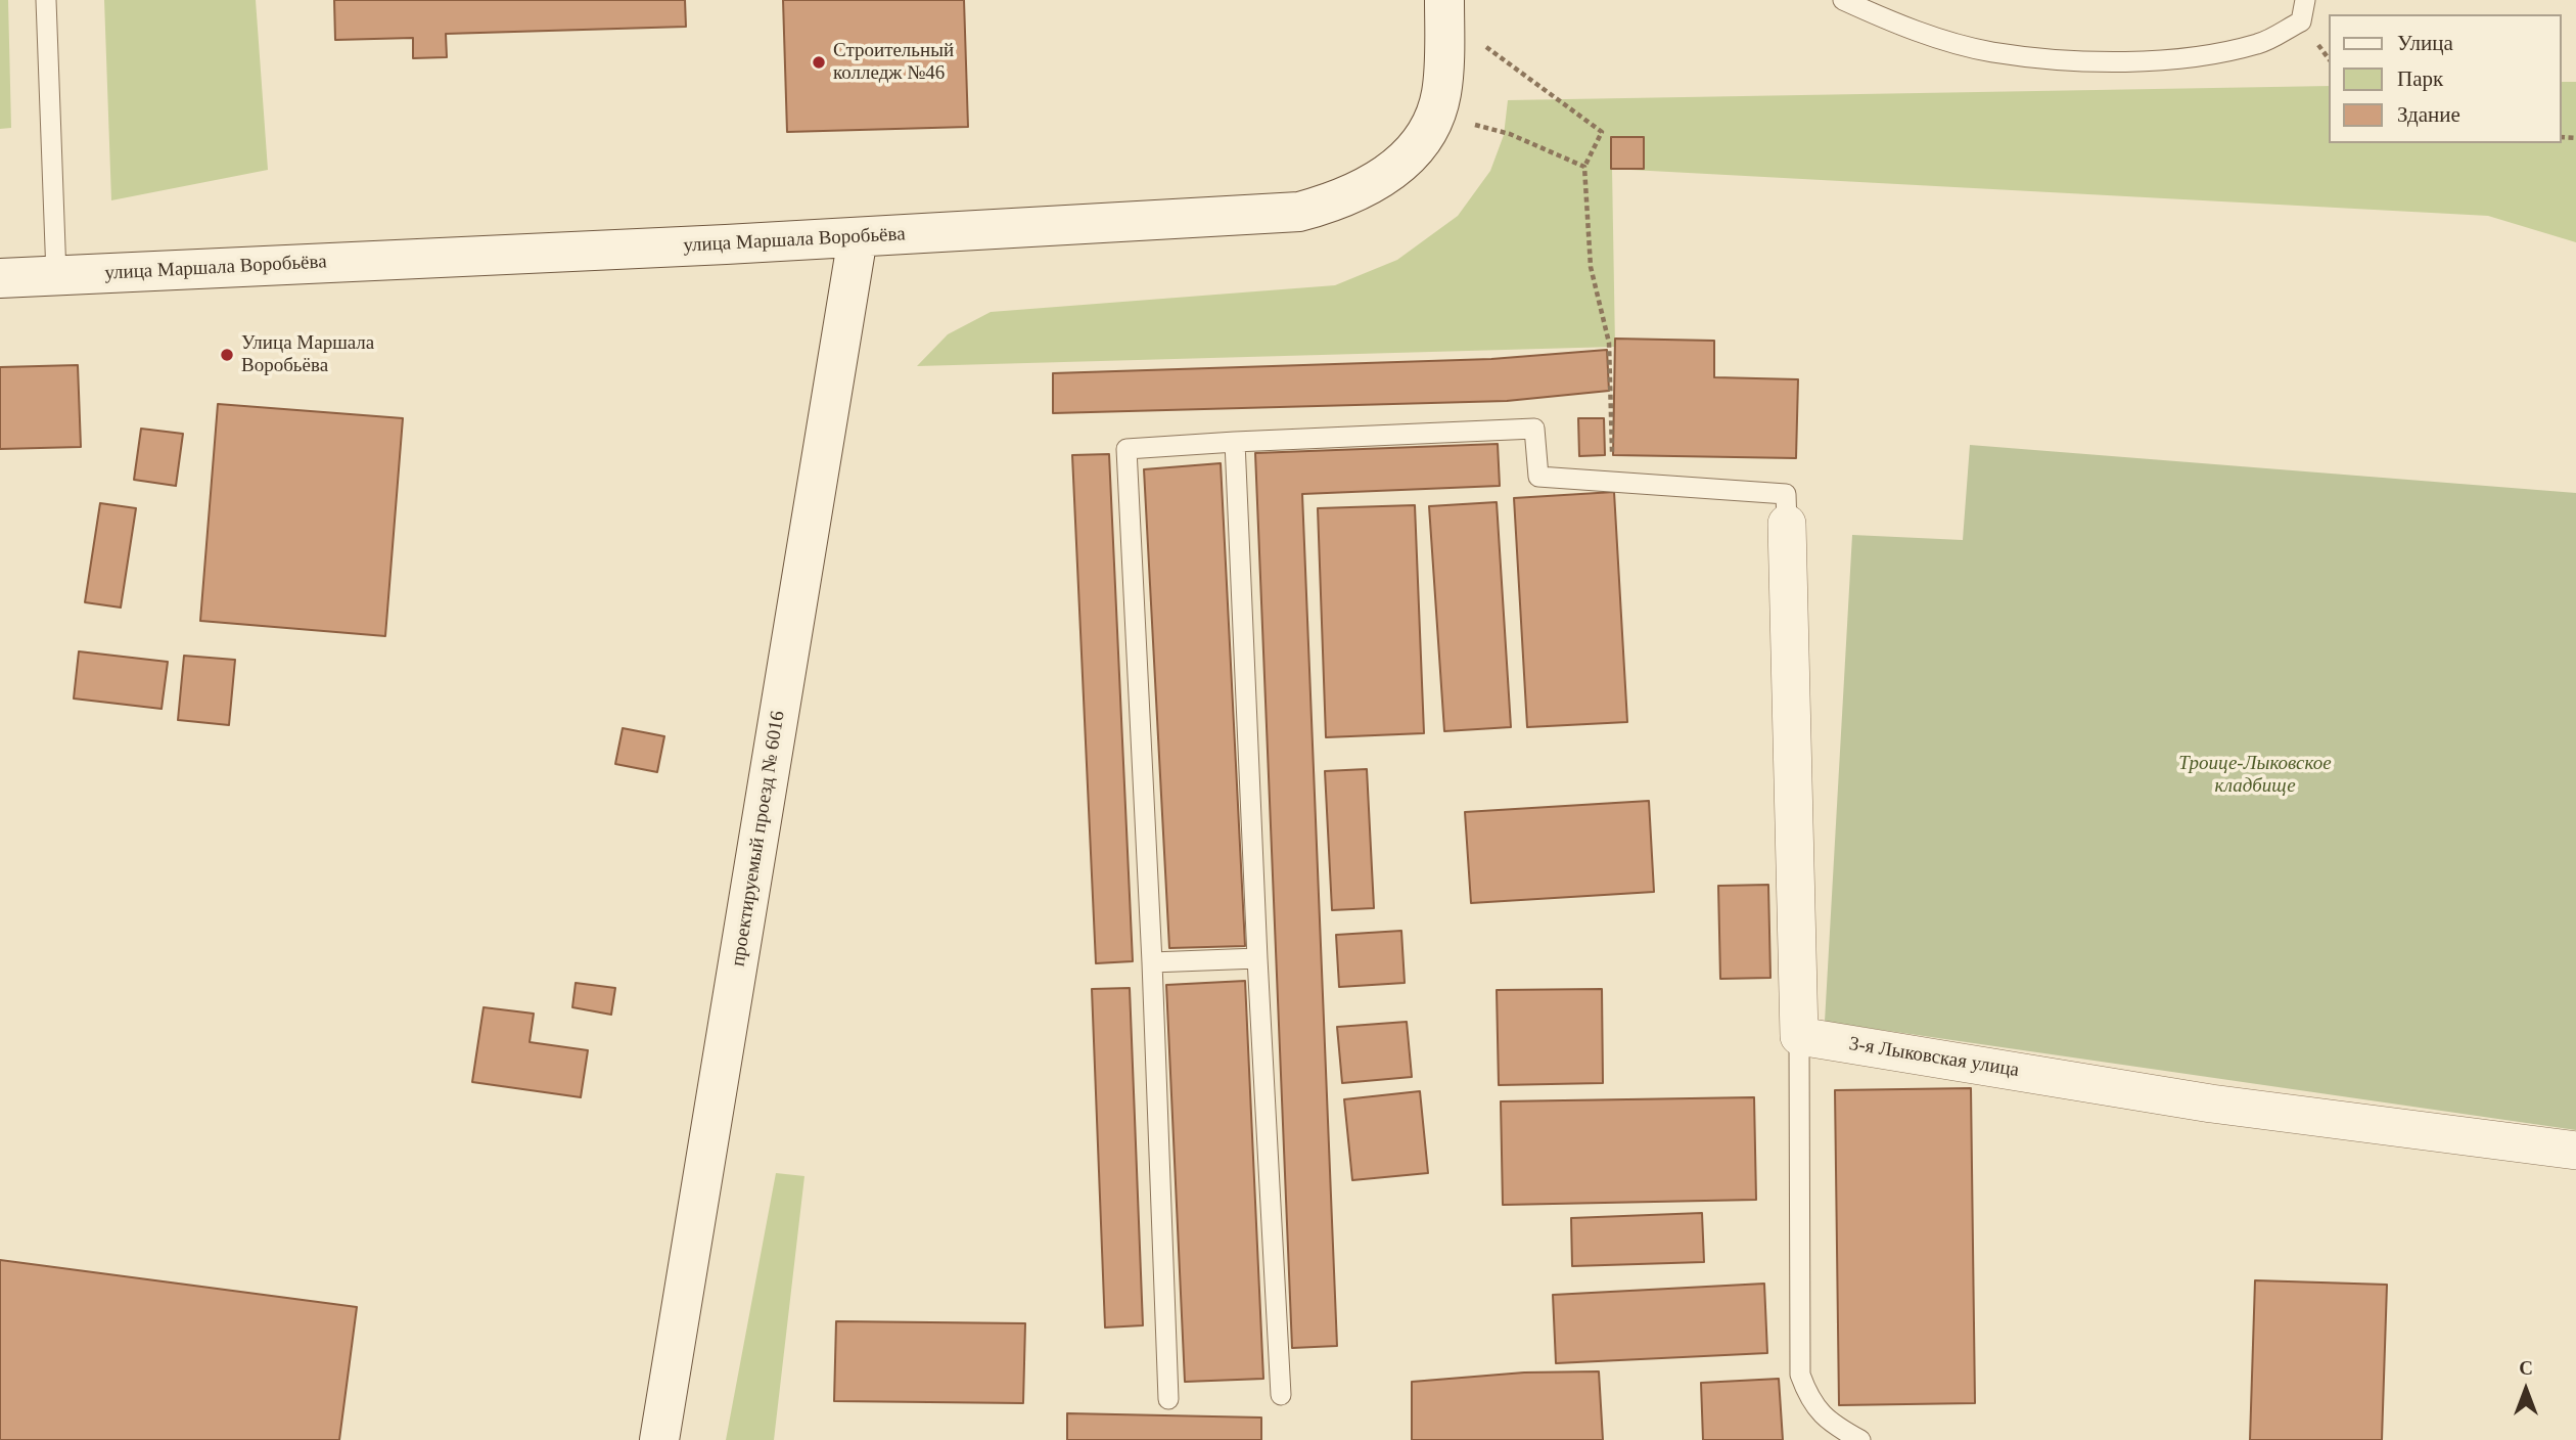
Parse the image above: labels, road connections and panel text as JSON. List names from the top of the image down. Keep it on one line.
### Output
{"streets":{"main road":["улица Маршала Воробьёва","проектируемый проезд № 6016"],"street":["3-я Лыковская улица"]},"crossings":[["улица Маршала Воробьёва","проектируемый проезд № 6016"]],"parks":["Троице-Лыковское кладбище"],"places":["Строительный колледж №46","Улица Маршала Воробьёва"],"legend":["Улица","Парк","Здание"],"north":"top"}
